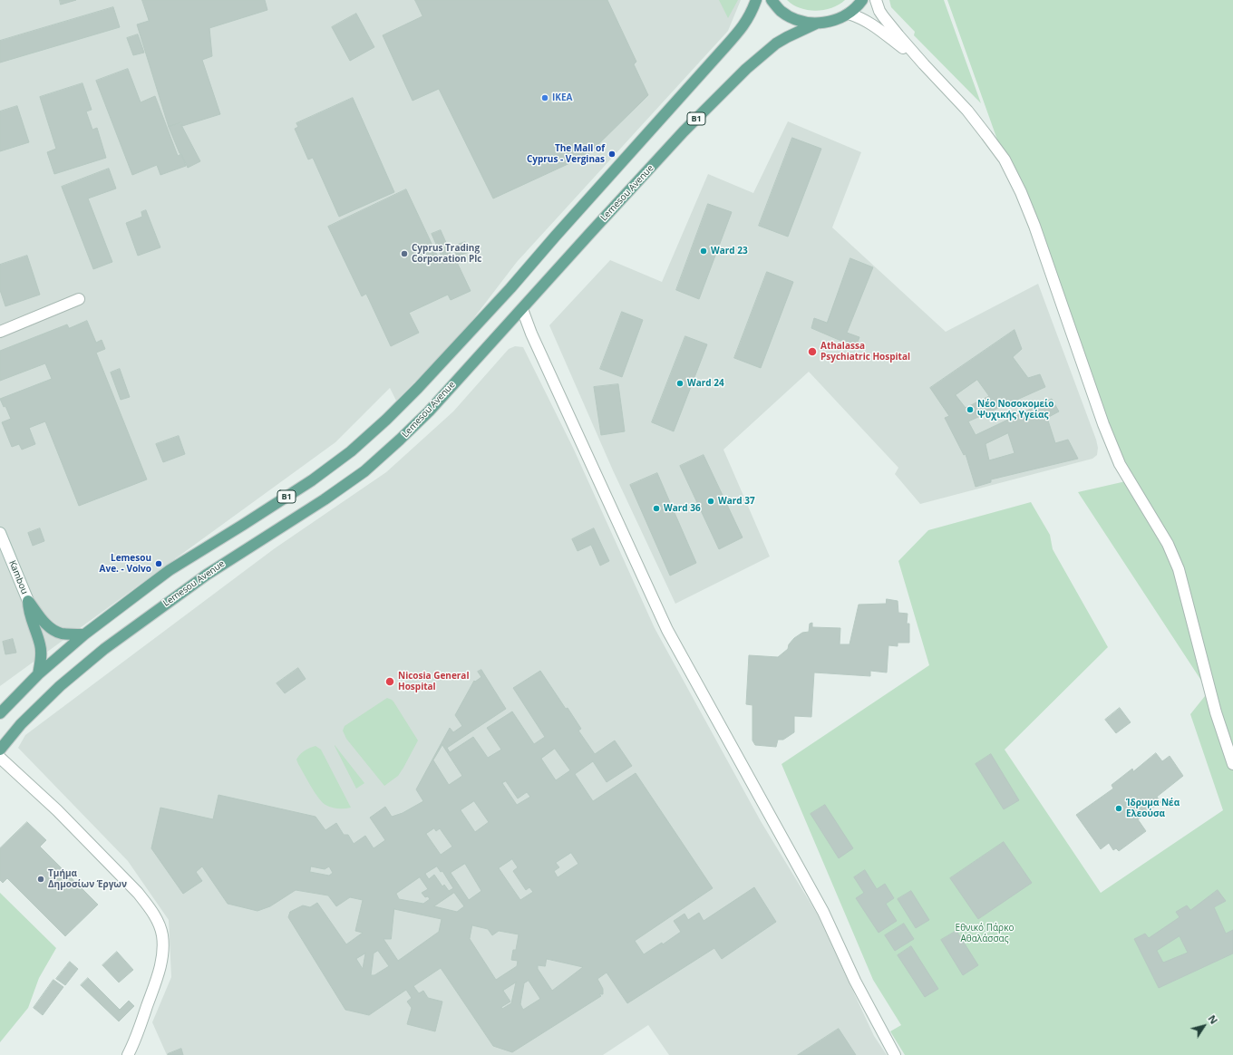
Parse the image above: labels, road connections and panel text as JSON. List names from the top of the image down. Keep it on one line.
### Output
{"streets":{"main road":["B1","Lemesou Avenue"],"street":["Kambou"]},"crossings":[["B1","Lemesou Avenue"]],"parks":["Εθνικό Πάρκο Αθαλάσσας"],"places":["IKEA","The Mall of Cyprus - Verginas","Ward 23","Cyprus Trading Corporation Plc","Athalassa Psychiatric Hospital","Ward 24","Νέο Νοσοκομείο Ψυχικής Υγείας","Ward 37","Ward 36","Lemesou Ave. - Volvo","Nicosia General Hospital","Ίδρυμα Νέα Ελεούσα","Τμήμα Δημοσίων Έργων"],"north":"top right"}
